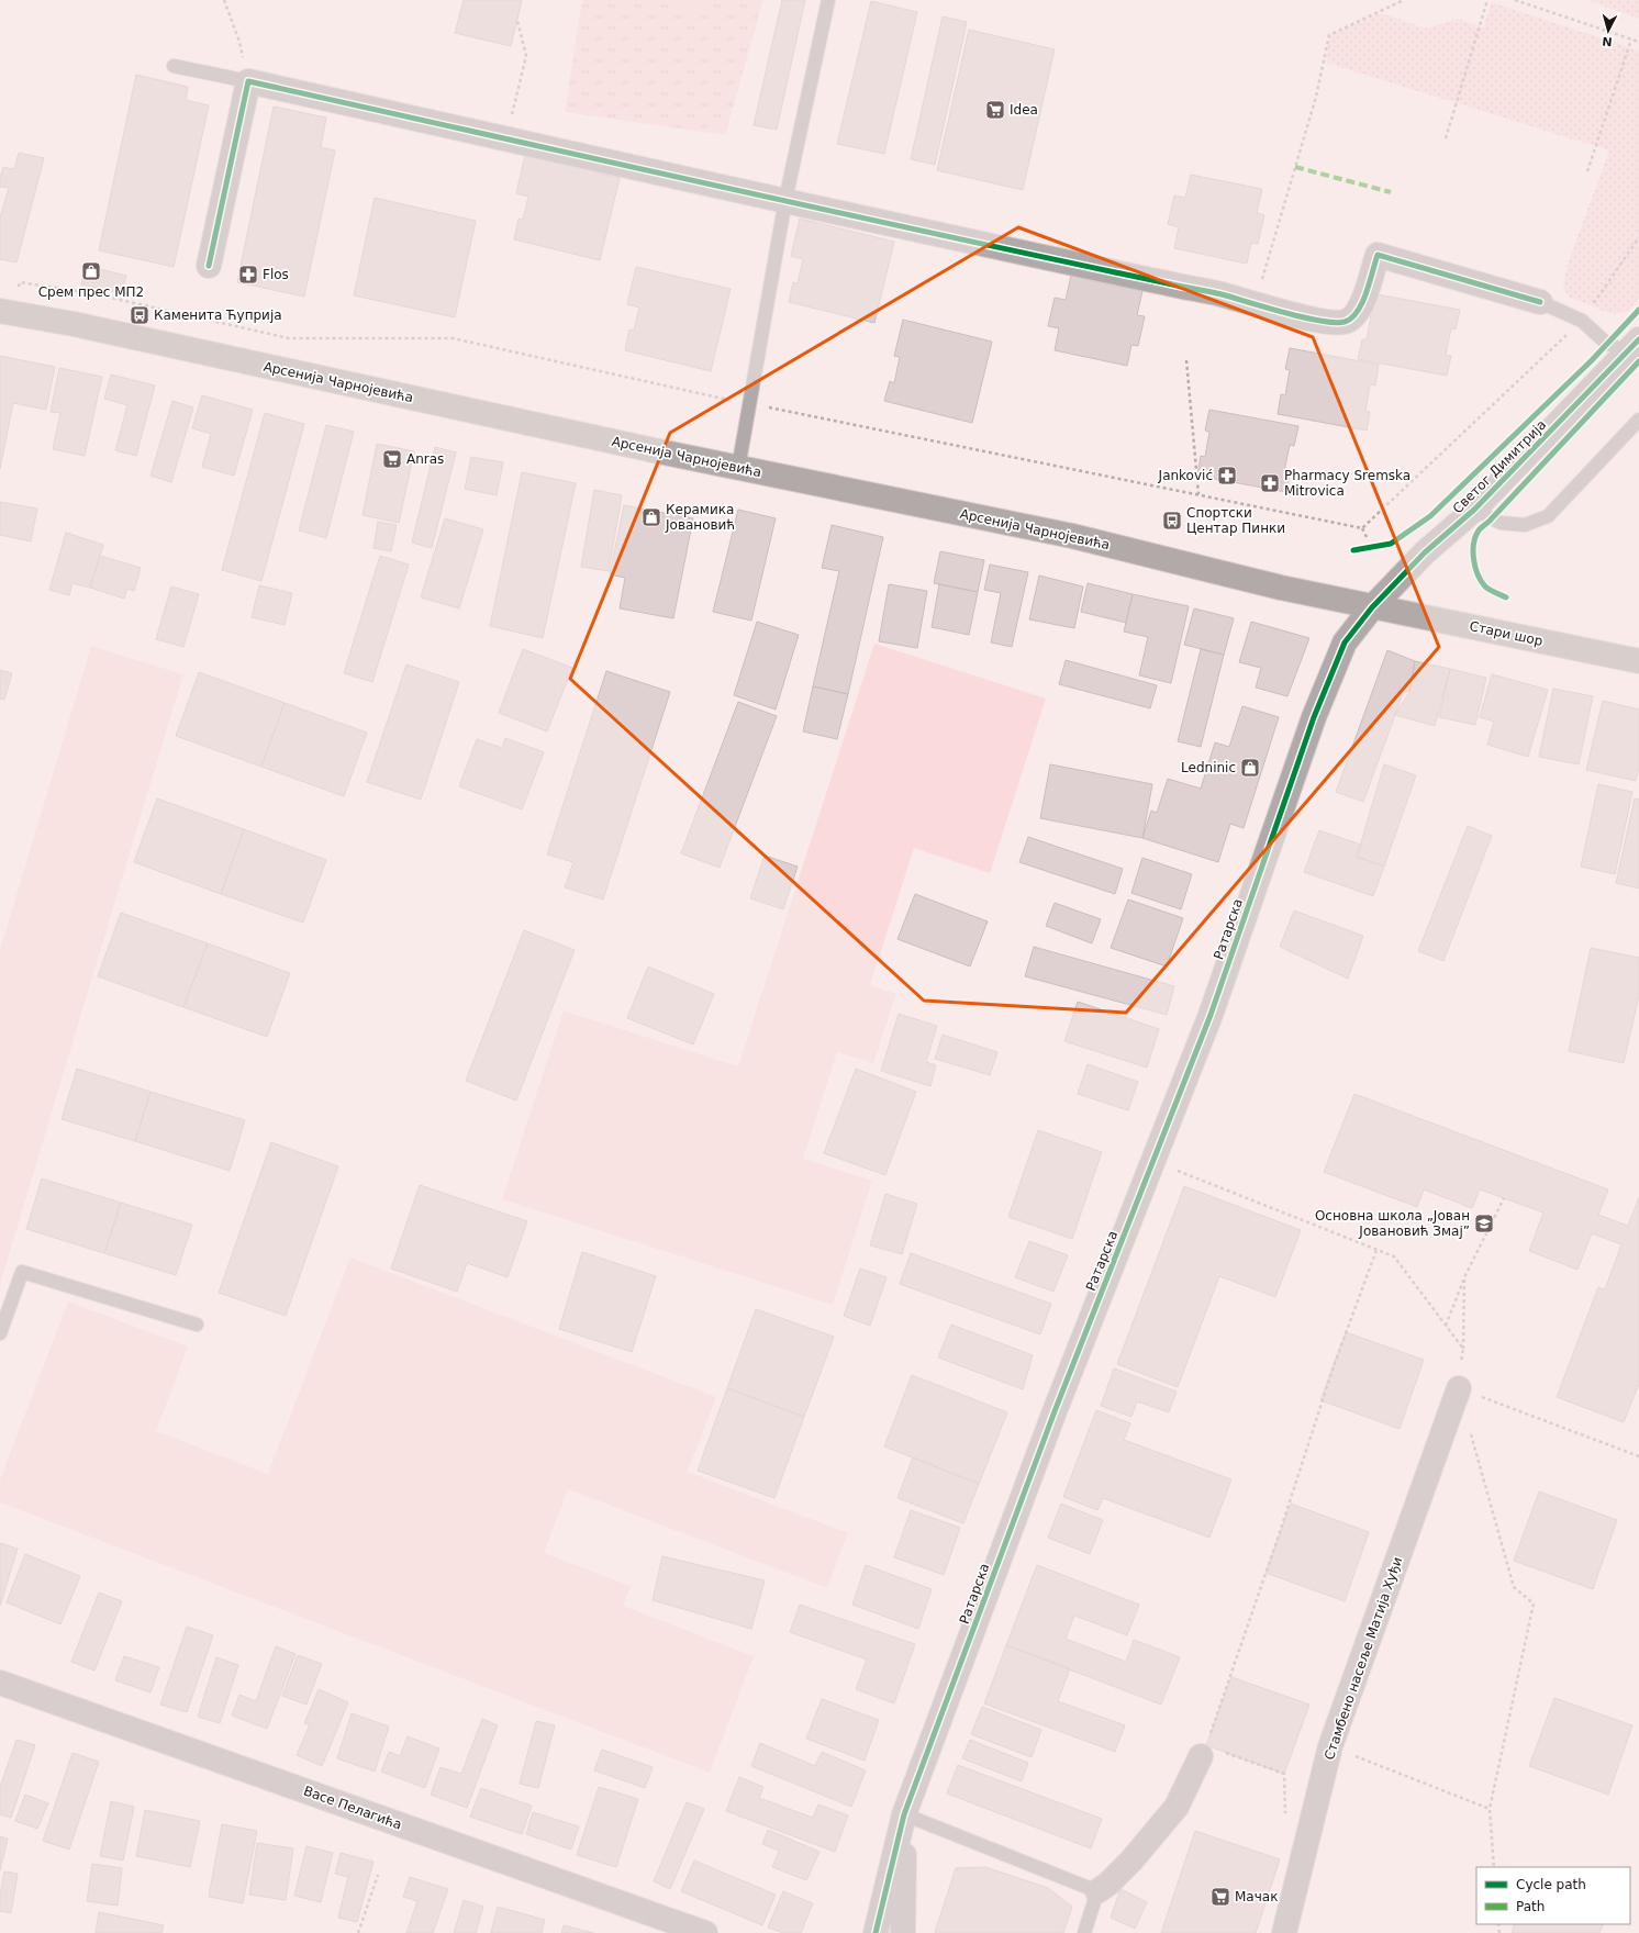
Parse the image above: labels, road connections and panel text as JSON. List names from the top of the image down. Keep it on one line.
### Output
{"streets":{"main road":["Арсенија Чарнојевића","Стари шор"],"street":["Светог Димитрија","Ратарска","Стамбено насеље Матија Хуђи","Васе Пелагића"]},"crossings":[["Арсенија Чарнојевића","Светог Димитрија"],["Арсенија Чарнојевића","Стари шор"],["Арсенија Чарнојевића","Ратарска"],["Светог Димитрија","Стари шор"],["Светог Димитрија","Ратарска"],["Стари шор","Ратарска"]],"places":{"supermarket":["Idea","Anras","Мачак"],"shop":["Срем прес МП2","Керамика Јовановић","Ledninic"],"pharmacy":["Flos","Janković","Pharmacy Sremska Mitrovica"],"bus stop":["Каменита Ћуприја","Спортски Центар Пинки"],"school or university":["Основна школа „Јован Јовановић Змај”"]},"legend":["Cycle path","Path"],"north":"bottom"}
